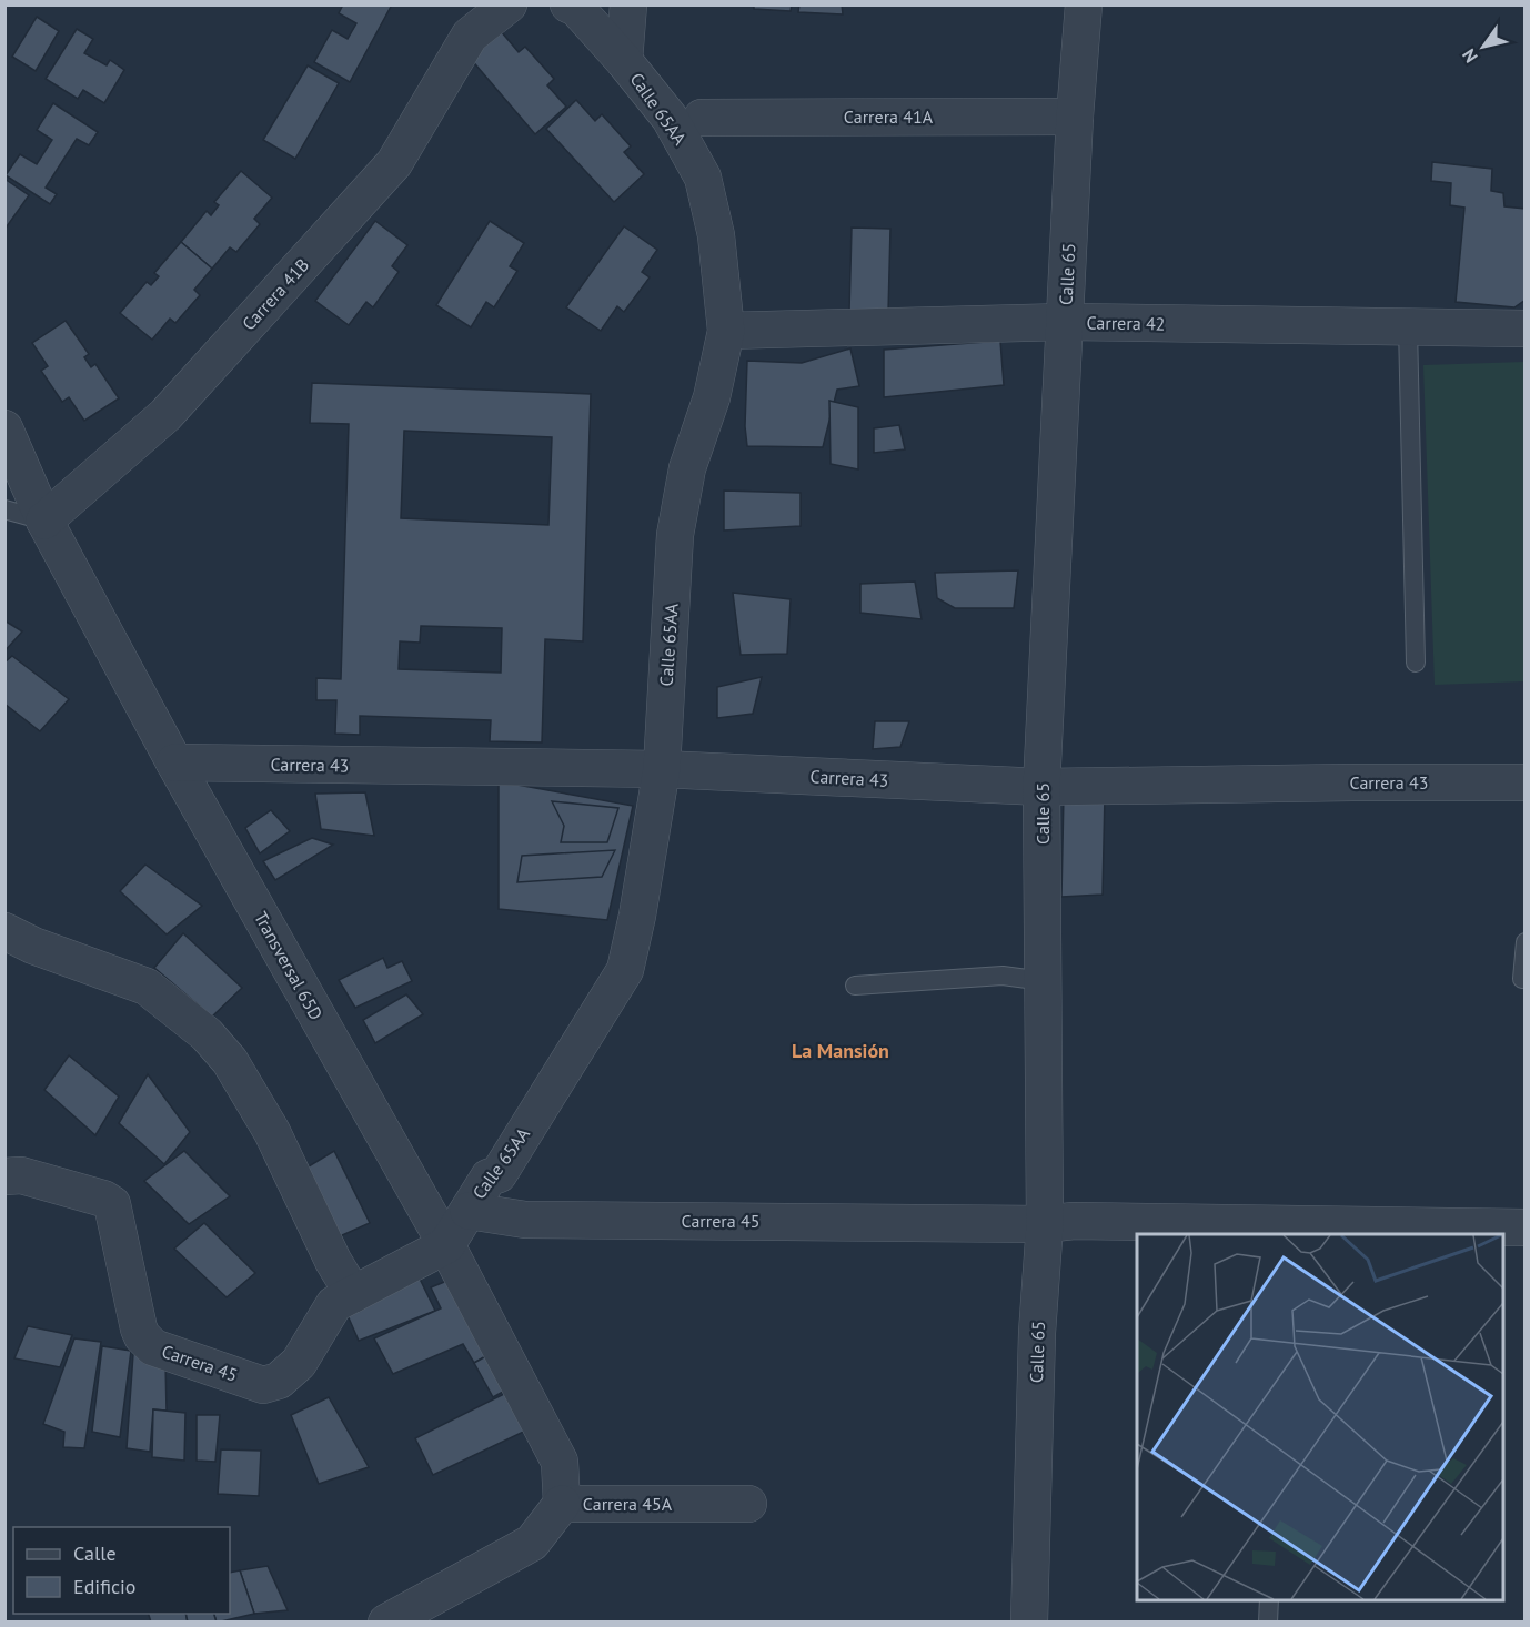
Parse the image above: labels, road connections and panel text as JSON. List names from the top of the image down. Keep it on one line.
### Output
{"streets":{"street":["Calle 65AA","Carrera 41A","Calle 65","Carrera 41B","Carrera 42","Carrera 43","Transversal 65D","Carrera 45","Carrera 45A"]},"crossings":[["Calle 65AA","Carrera 42"],["Calle 65AA","Carrera 43"],["Calle 65AA","Carrera 45"],["Carrera 41A","Calle 65"],["Calle 65","Carrera 42"],["Calle 65","Carrera 43"],["Calle 65","Carrera 45"],["Carrera 41B","Transversal 65D"],["Carrera 43","Transversal 65D"],["Transversal 65D","Carrera 45"],["Transversal 65D","Carrera 45A"]],"districts":["La Mansión"],"legend":["Calle","Edificio"],"north":"bottom left"}
